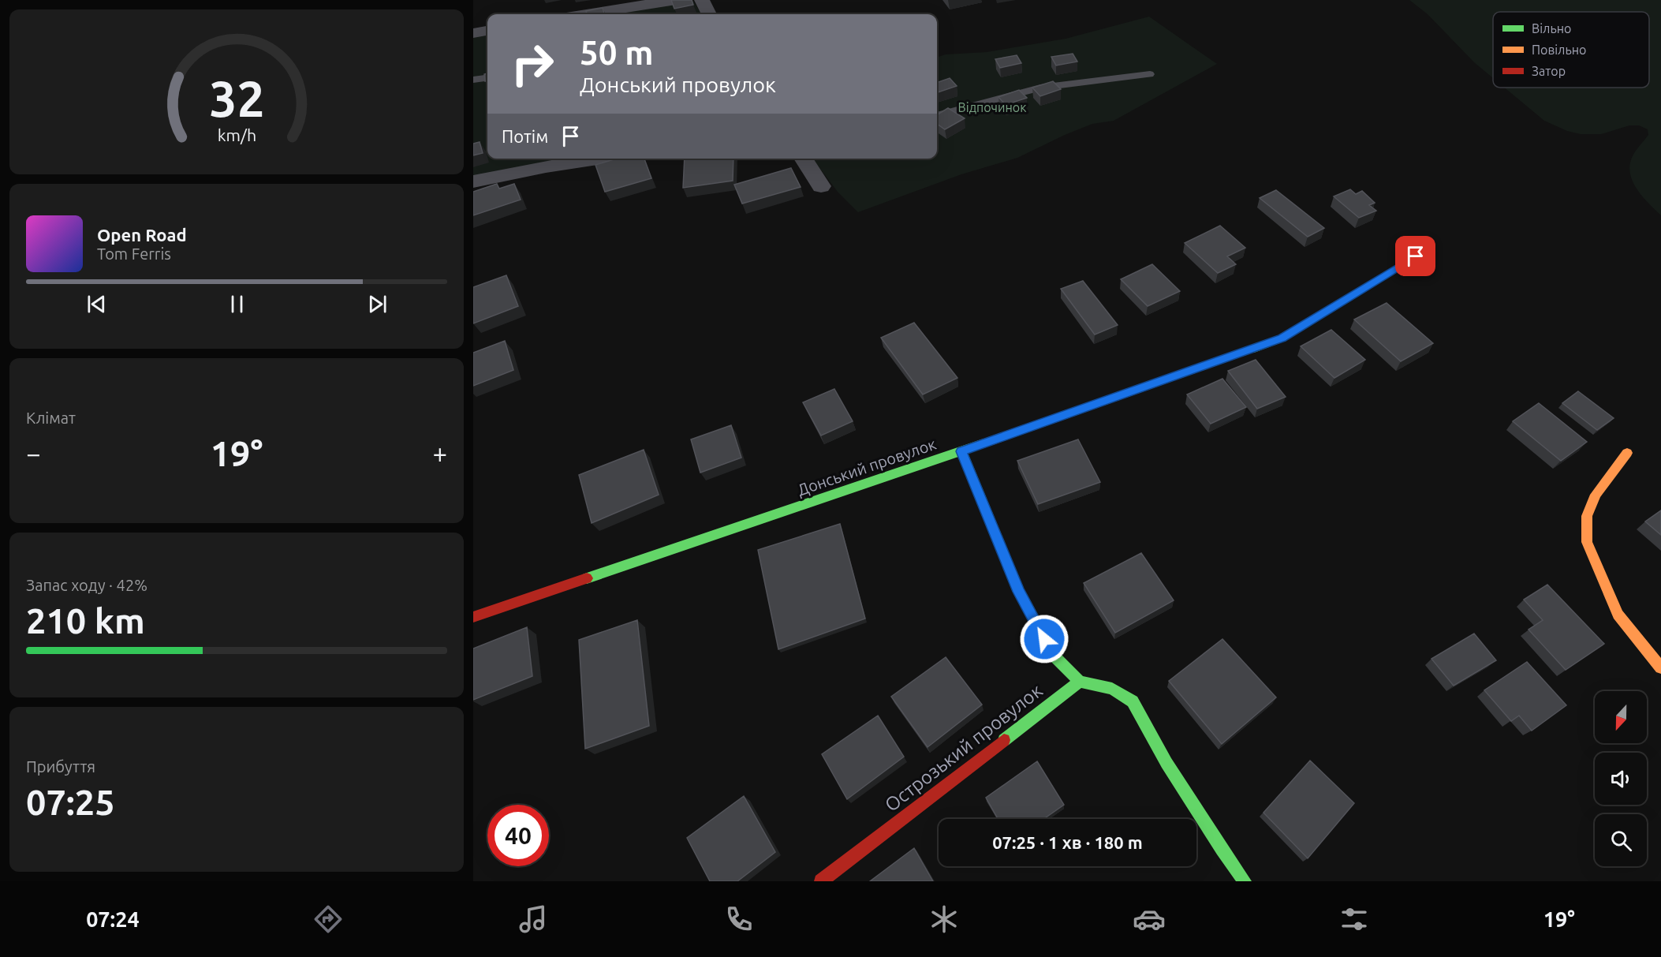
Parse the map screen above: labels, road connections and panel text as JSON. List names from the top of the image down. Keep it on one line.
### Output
{"streets":{"street":["Донський провулок","Острозький провулок"]},"parks":["Відпочинок"],"legend":["Вільно","Повільно","Затор"],"north":"bottom","page":{"turn":["50 m","Донський провулок"],"then":"Потім","song":["Open Road","Tom Ferris"],"tile":["Клімат",["Запас ходу · 42%","210 km"],["Прибуття","07:25"]],"heat":["−","19°","+"],"limit":"40","trip":"07:25 · 1 хв · 180 m","tabs":["07:24","19°"],"gauge":["32","km/h"]}}
